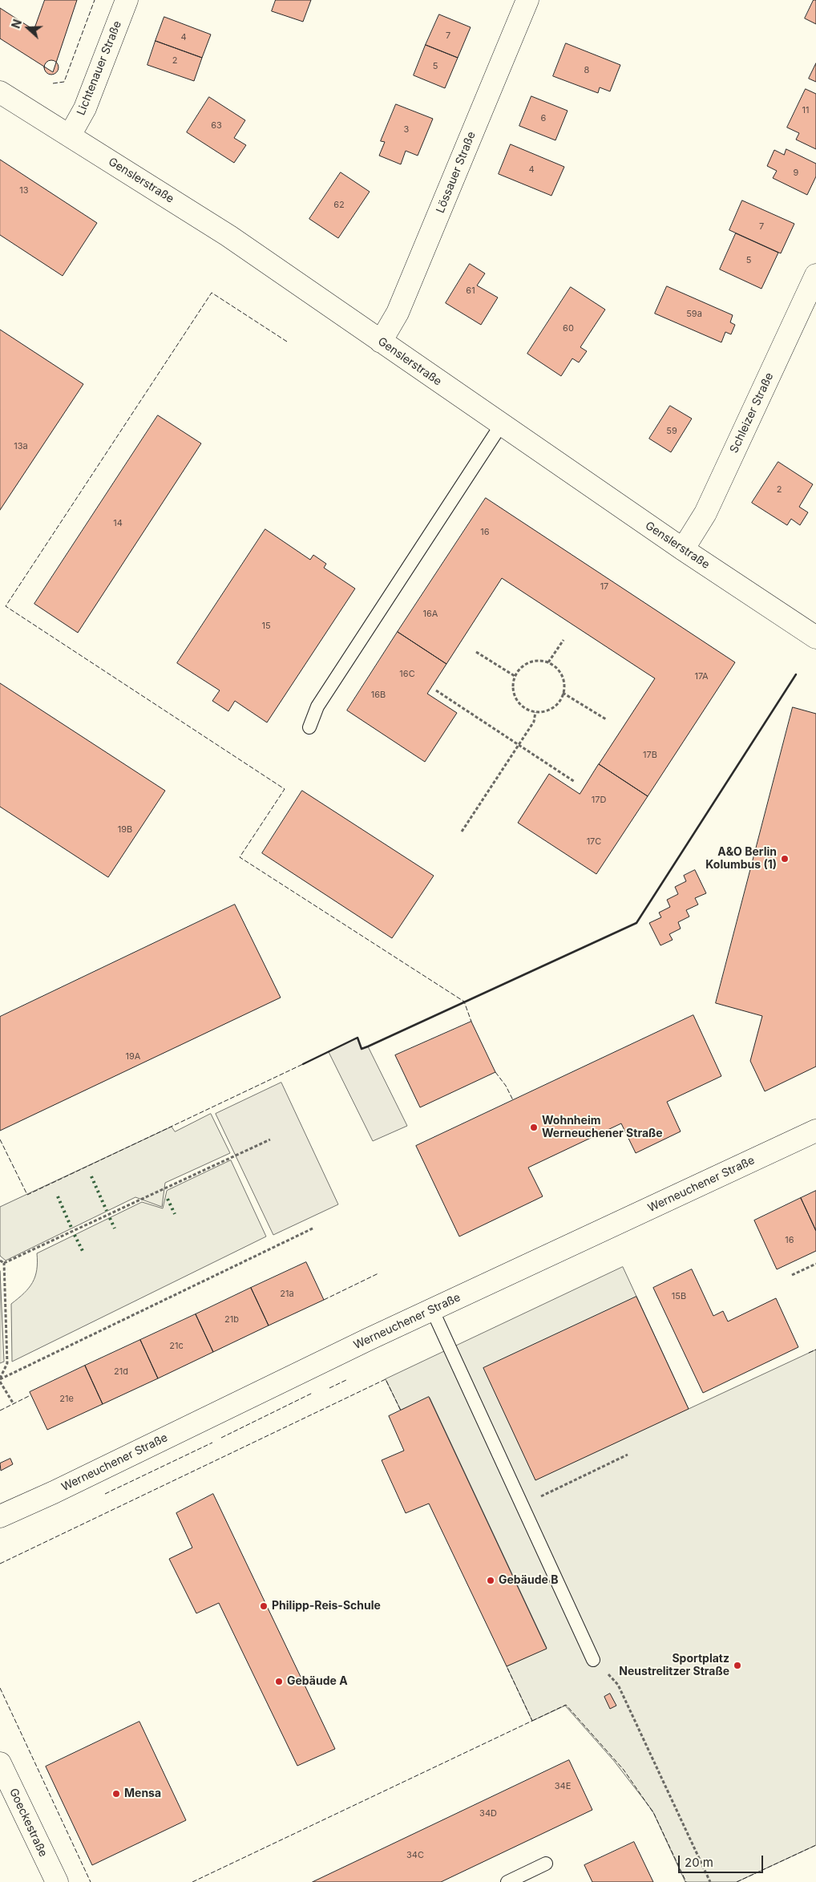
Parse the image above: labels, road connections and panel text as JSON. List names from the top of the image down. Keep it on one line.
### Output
{"streets":{"street":["Lichtenauer Straße","Lössauer Straße","Genslerstraße","Schleizer Straße","Werneuchener Straße","Goeckestraße"]},"crossings":[["Lichtenauer Straße","Genslerstraße"],["Lössauer Straße","Genslerstraße"],["Genslerstraße","Schleizer Straße"]],"places":["A&O Berlin Kolumbus (1)","Wohnheim Werneuchener Straße","Gebäude B","Philipp-Reis-Schule","Sportplatz Neustrelitzer Straße","Gebäude A","Mensa"],"house_numbers":["7","4","2","5","8","11","6","63","3","4","9","13","62","7","5","61","59a","60","59","13a","2","14","16","17","16A","15","16C","17A","16B","17B","17D","19B","17C","19A","16","21a","15B","21b","21c","21d","21e","34E","34D","34C"],"scale_bar":"20 m","north":"left"}
